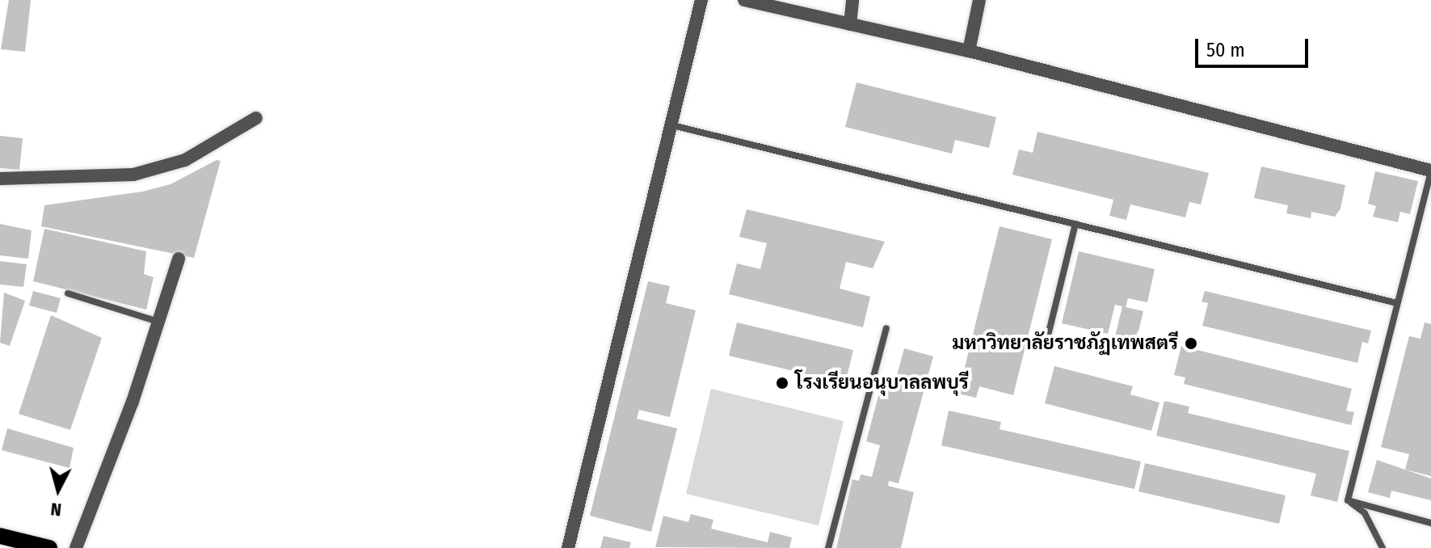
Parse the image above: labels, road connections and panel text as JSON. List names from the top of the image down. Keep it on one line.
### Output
{"places":["มหาวิทยาลัยราชภัฏเทพสตรี","โรงเรียนอนุบาลลพบุรี"],"scale_bar":"50 m","north":"bottom"}
